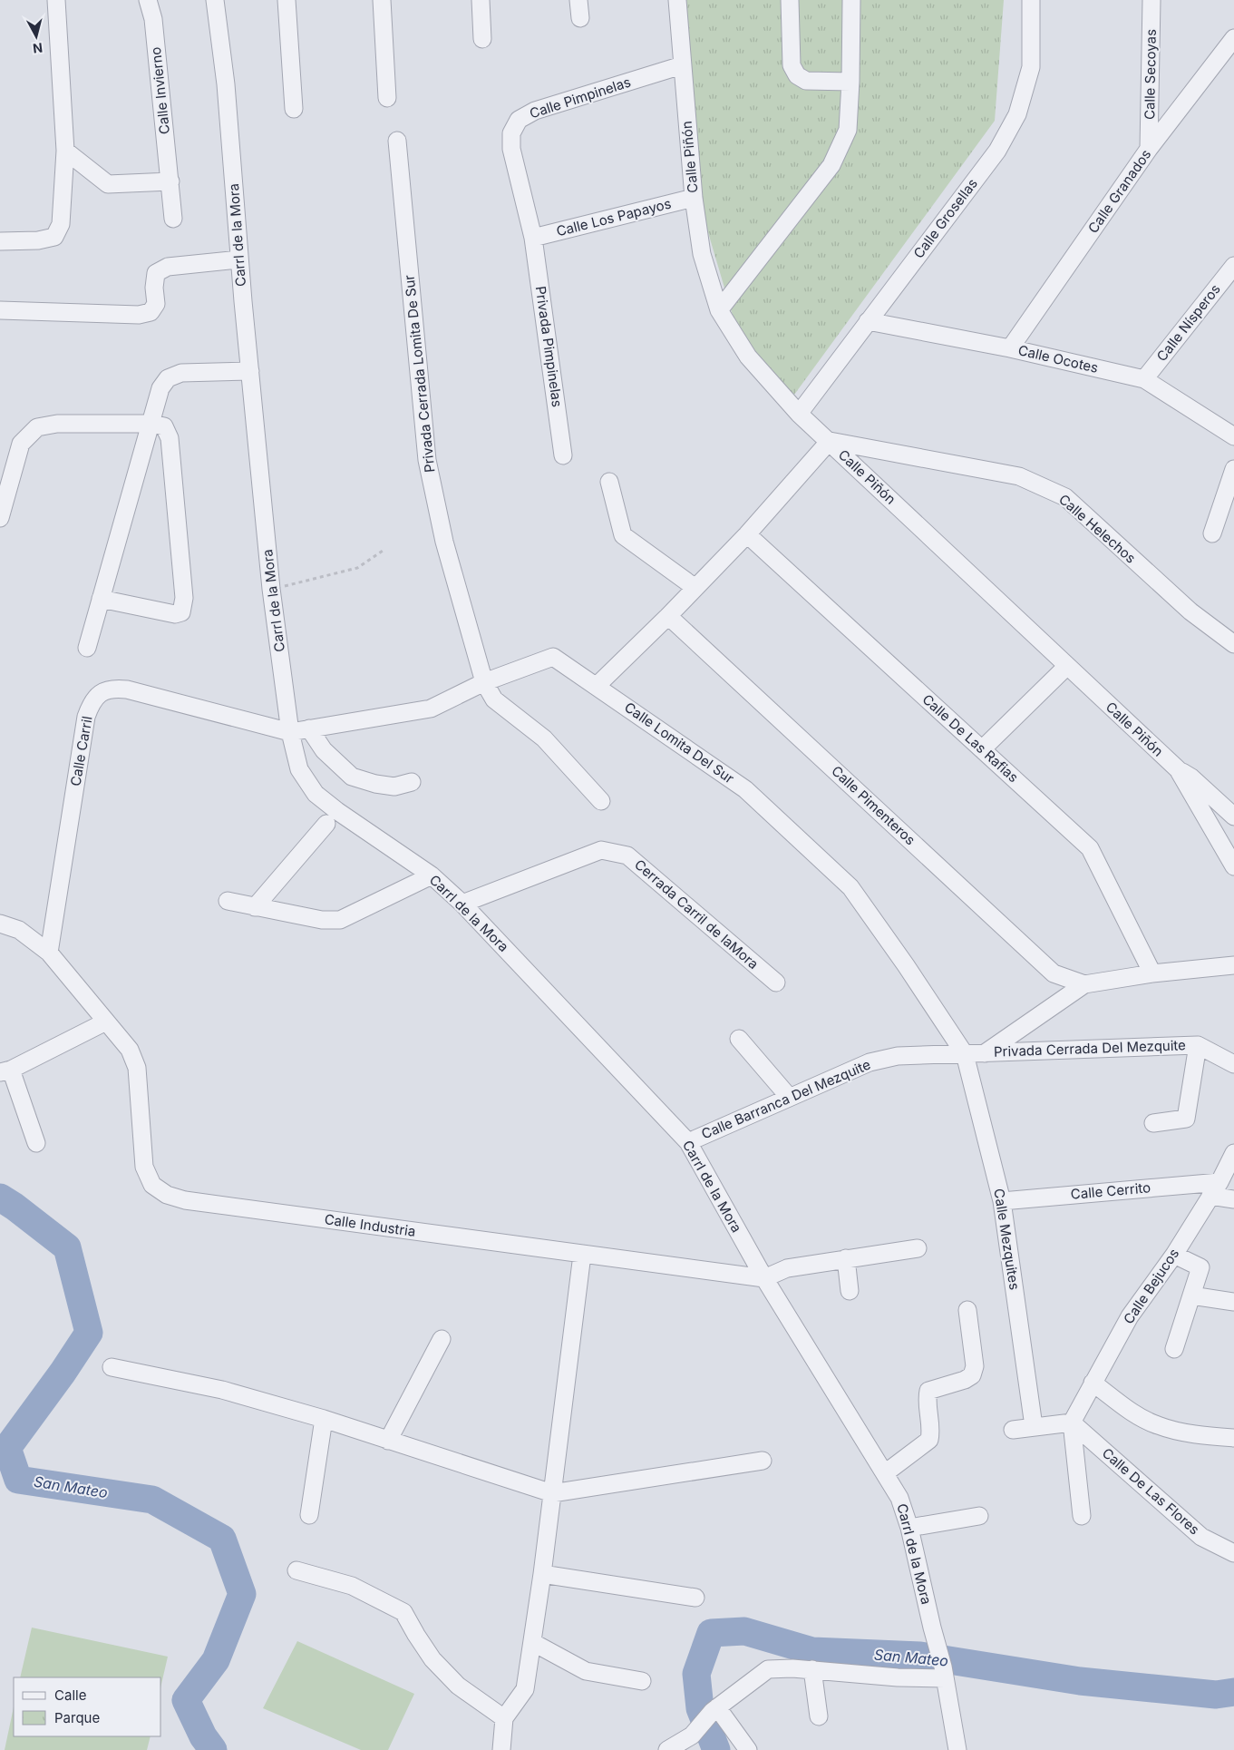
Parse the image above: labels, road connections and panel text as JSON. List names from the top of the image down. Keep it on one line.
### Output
{"streets":{"street":["Calle Secoyas","Calle Invierno","Calle Pimpinelas","Calle Piñón","Calle Granados","Calle Los Papayos","Calle Grosellas","Carrl de la Mora","Calle Nísperos","Privada Pimpinelas","Calle Ocotes","Privada Cerrada Lomita De Sur","Calle Helechos","Calle De Las Rafias","Calle Lomita Del Sur","Calle Carril","Calle Pimenteros","Cerrada Carril de laMora","Privada Cerrada Del Mezquite","Calle Barranca Del Mezquite","Calle Cerrito","Calle Industria","Calle Mezquites","Calle Bejucos","Calle De Las Flores"]},"crossings":[["Calle Secoyas","Calle Granados"],["Calle Pimpinelas","Calle Piñón"],["Calle Pimpinelas","Calle Los Papayos"],["Calle Pimpinelas","Privada Pimpinelas"],["Calle Piñón","Calle Los Papayos"],["Calle Piñón","Calle Grosellas"],["Calle Piñón","Calle Helechos"],["Calle Granados","Calle Ocotes"],["Calle Los Papayos","Privada Pimpinelas"],["Calle Grosellas","Calle Ocotes"],["Carrl de la Mora","Calle Lomita Del Sur"],["Carrl de la Mora","Calle Carril"],["Carrl de la Mora","Cerrada Carril de laMora"],["Carrl de la Mora","Calle Barranca Del Mezquite"],["Carrl de la Mora","Calle Industria"],["Calle Nísperos","Calle Ocotes"],["Privada Cerrada Lomita De Sur","Calle Lomita Del Sur"],["Calle Lomita Del Sur","Calle Carril"],["Calle Lomita Del Sur","Calle Barranca Del Mezquite"],["Calle Lomita Del Sur","Calle Mezquites"],["Calle Carril","Calle Industria"],["Calle Barranca Del Mezquite","Calle Mezquites"],["Calle Cerrito","Calle Mezquites"],["Calle Cerrito","Calle Bejucos"],["Calle Bejucos","Calle De Las Flores"]],"water":["San Mateo"],"legend":["Calle","Parque"],"north":"bottom"}
